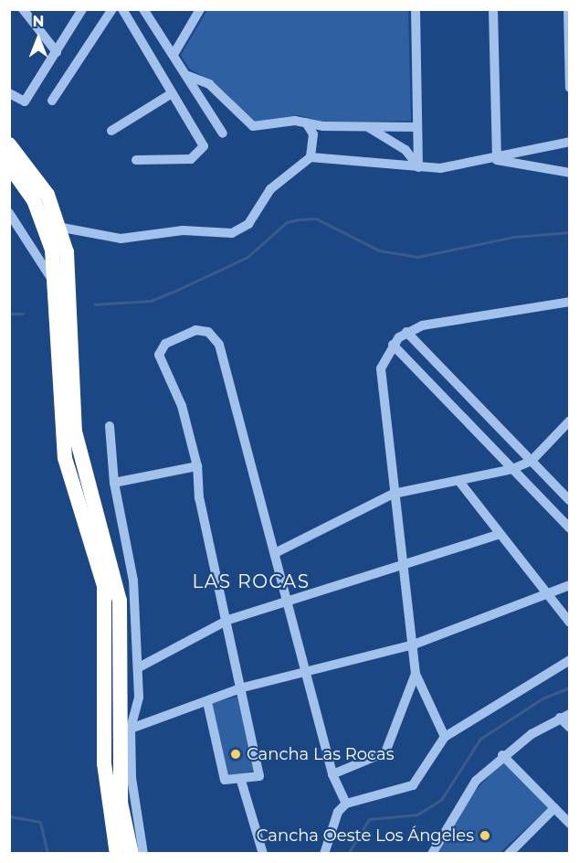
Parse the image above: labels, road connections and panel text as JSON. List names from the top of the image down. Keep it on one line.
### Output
{"districts":["LAS ROCAS"],"places":["Cancha Las Rocas","Cancha Oeste Los Ángeles"],"north":"top"}
